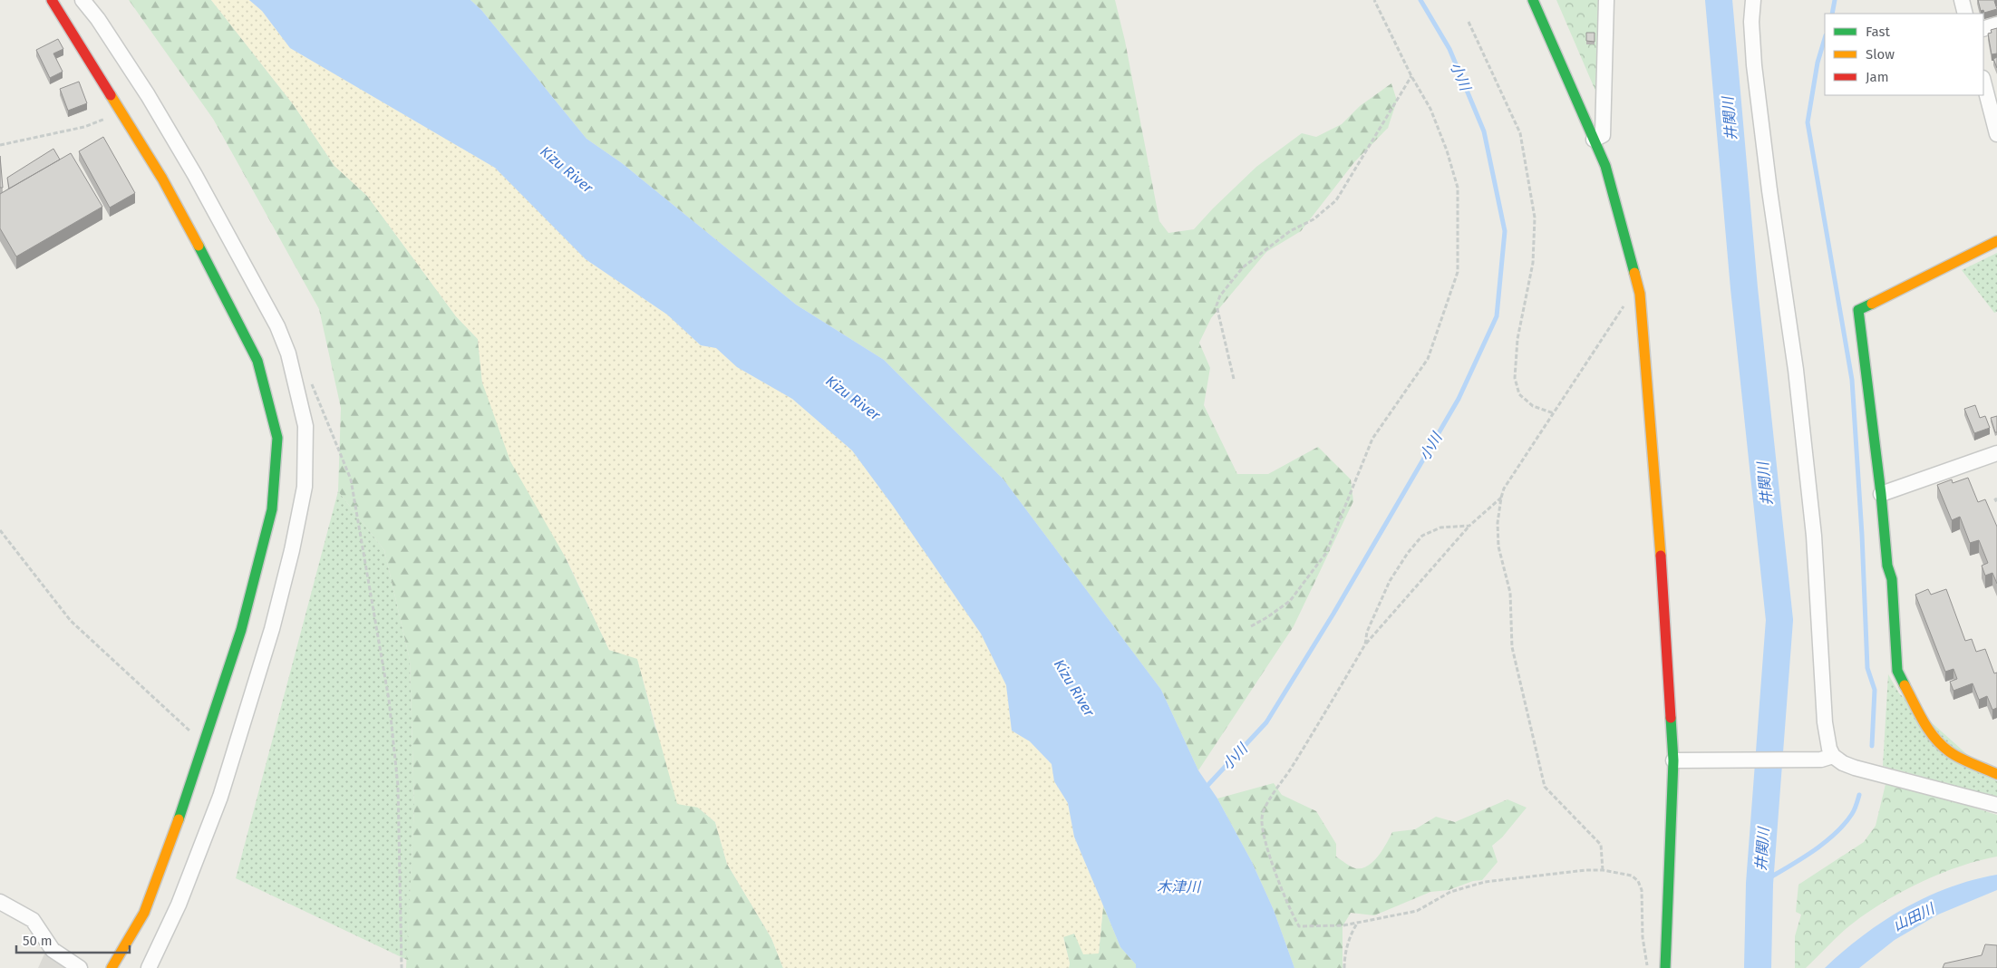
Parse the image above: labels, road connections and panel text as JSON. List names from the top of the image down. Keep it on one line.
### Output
{"water":["小川","井関川","Kizu River","木津川","山田川"],"legend":["Fast","Slow","Jam"],"scale_bar":"50 m"}
